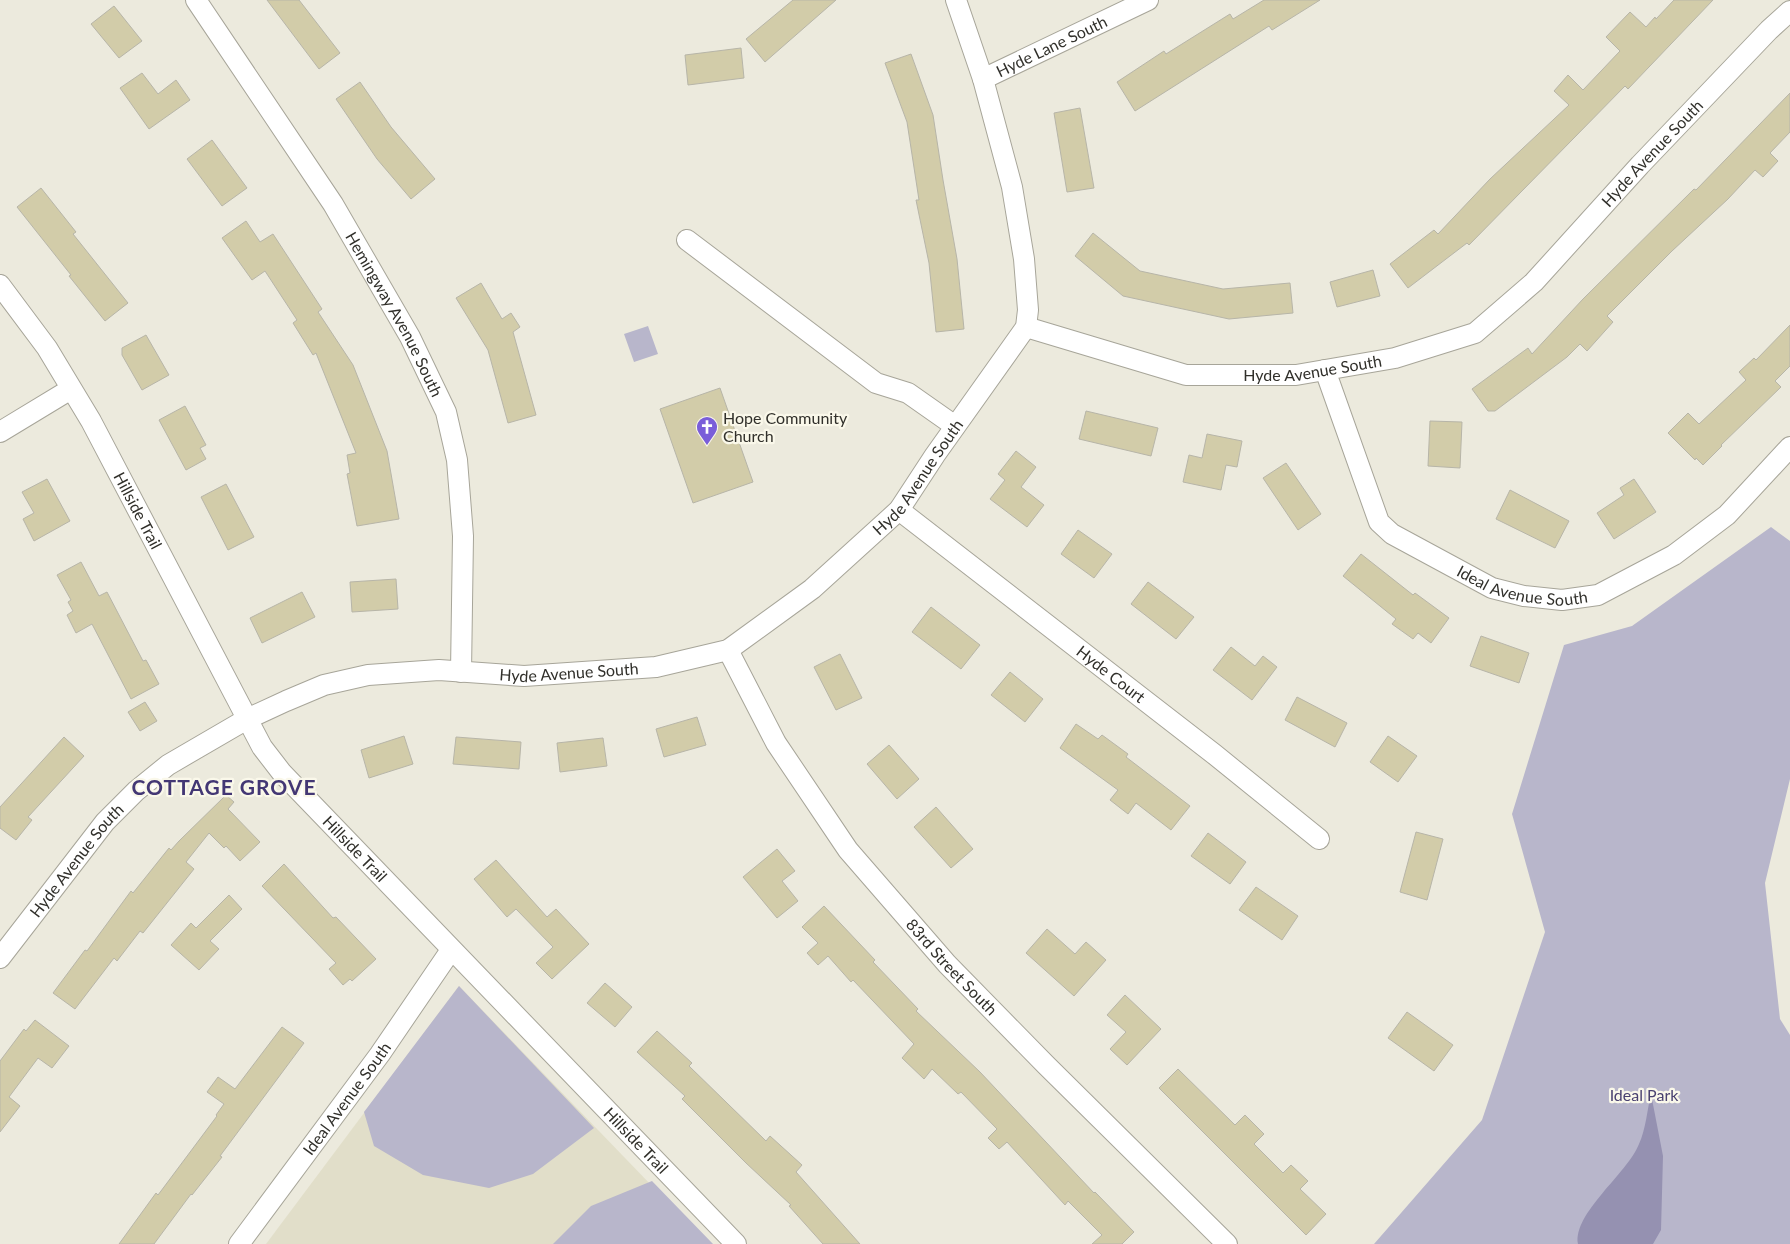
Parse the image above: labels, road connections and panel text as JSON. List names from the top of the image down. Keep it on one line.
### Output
{"streets":{"street":["Hyde Lane South","Hyde Avenue South","Hemingway Avenue South","Hillside Trail","Ideal Avenue South","Hyde Court","83rd Street South"]},"crossings":[["Hyde Avenue South","Hemingway Avenue South"],["Hyde Avenue South","Hillside Trail"],["Hyde Avenue South","Ideal Avenue South"],["Hyde Avenue South","Hyde Court"],["Hyde Avenue South","83rd Street South"],["Hillside Trail","Ideal Avenue South"]],"districts":["COTTAGE GROVE"],"parks":["Ideal Park"],"places":{"church":["Hope Community Church"]}}
